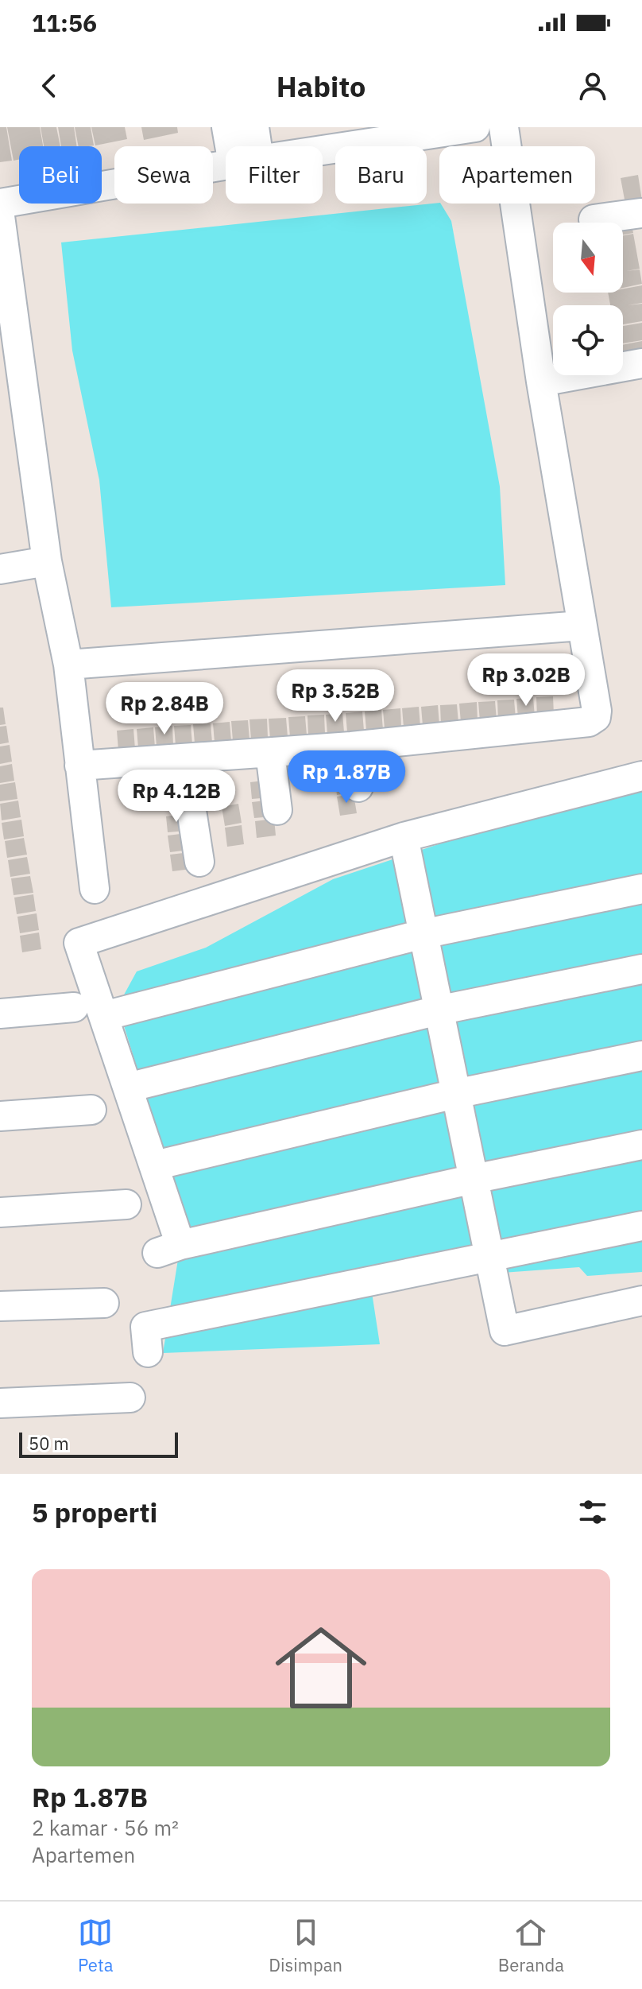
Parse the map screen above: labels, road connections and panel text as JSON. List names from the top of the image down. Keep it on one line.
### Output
{"scale_bar":"50 m","north":"bottom","page":{"status":"11:56","header":"Habito","chip":["Beli","Sewa","Filter","Baru","Apartemen"],"price":["Rp 3.02B","Rp 3.52B","Rp 2.84B","Rp 1.87B","Rp 4.12B"],"scale":"50 m","heading":"5 properti","list":[{"name":"Rp 1.87B","note":"2 kamar · 56 m² · Apartemen"}],"tabs":["Peta","Disimpan","Beranda"]}}
